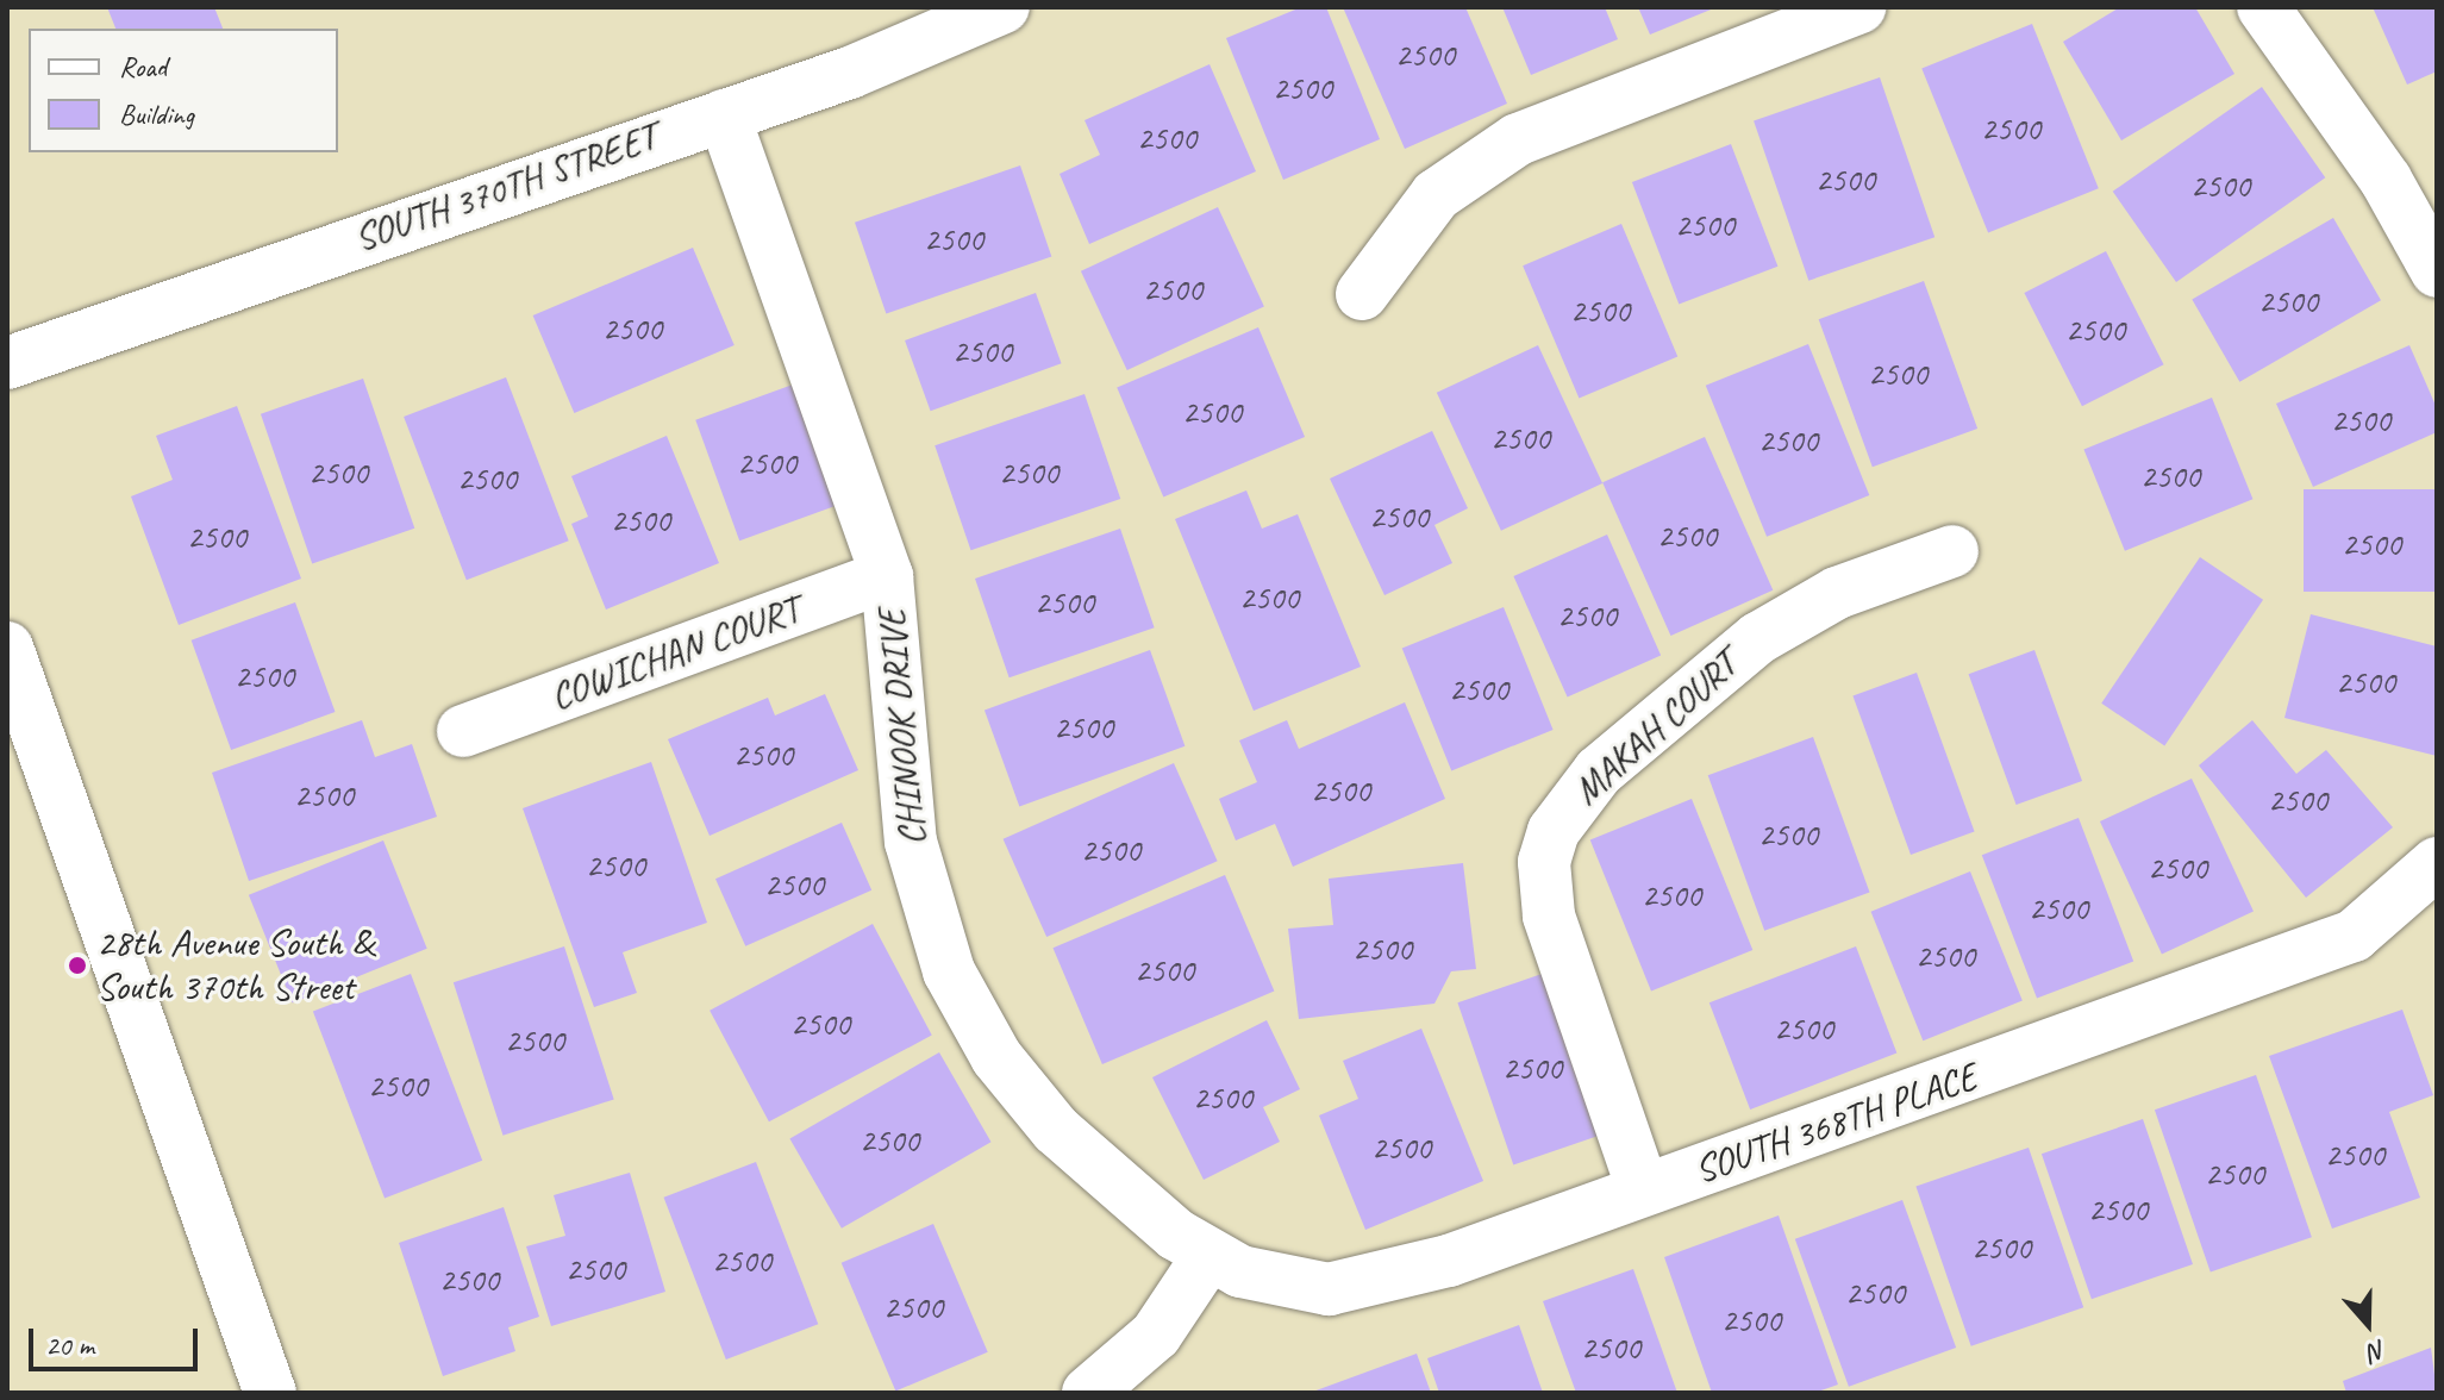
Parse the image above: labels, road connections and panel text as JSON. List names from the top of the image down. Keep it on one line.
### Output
{"streets":{"street":["SOUTH 370TH STREET","COWICHAN COURT","CHINOOK DRIVE","MAKAH COURT","SOUTH 368TH PLACE"]},"crossings":[["SOUTH 370TH STREET","CHINOOK DRIVE"],["COWICHAN COURT","CHINOOK DRIVE"],["CHINOOK DRIVE","SOUTH 368TH PLACE"],["MAKAH COURT","SOUTH 368TH PLACE"]],"places":["28th Avenue South & South 370th Street"],"house_numbers":["2500","2500","2500","2500","2500","2500","2500","2500","2500","2500","2500","2500","2500","2500","2500","2500","2500","2500","2500","2500","2500","2500","2500","2500","2500","2500","2500","2500","2500","2500","2500","2500","2500","2500","2500","2500","2500","2500","2500","2500","2500","2500","2500","2500","2500","2500","2500","2500","2500","2500","2500","2500","2500","2500","2500","2500","2500","2500","2500","2500","2500","2500","2500","2500","2500","2500","2500","2500","2500"],"legend":["Road","Building"],"scale_bar":"20 m","north":"bottom"}
